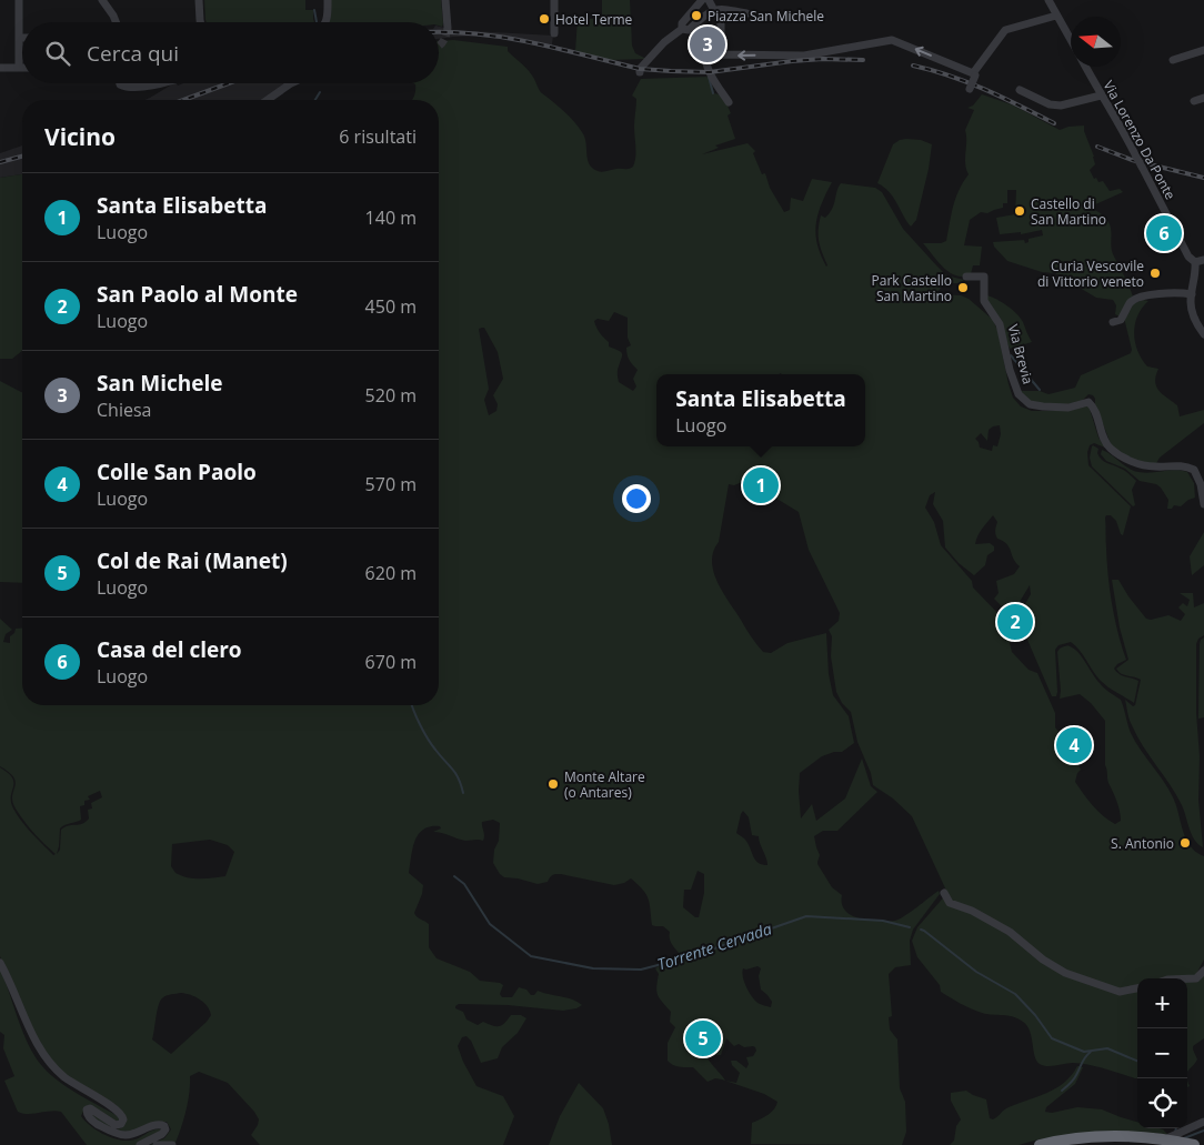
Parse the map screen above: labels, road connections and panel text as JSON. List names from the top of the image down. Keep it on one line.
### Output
{"streets":{"street":["Via Lorenzo Da Ponte","Via Brevia"]},"water":["Torrente Cervada"],"places":["Piazza San Michele","Hotel Terme","Castello di San Martino","Curia Vescovile di Vittorio veneto","Park Castello San Martino","Monte Altare (o Antares)","S. Antonio"],"north":"left","page":{"search":"Cerca qui","pins":["3","6","1","2","4","5"],"heading":["Vicino","6 risultati"],"list":[{"mark":"1","name":"Santa Elisabetta","note":"Luogo","value":"140 m"},{"mark":"2","name":"San Paolo al Monte","note":"Luogo","value":"450 m"},{"mark":"3","name":"San Michele","note":"Chiesa","value":"520 m"},{"mark":"4","name":"Colle San Paolo","note":"Luogo","value":"570 m"},{"mark":"5","name":"Col de Rai (Manet)","note":"Luogo","value":"620 m"},{"mark":"6","name":"Casa del clero","note":"Luogo","value":"670 m"}],"popup":["Santa Elisabetta","Luogo"],"map_buttons":["+","−"]}}
